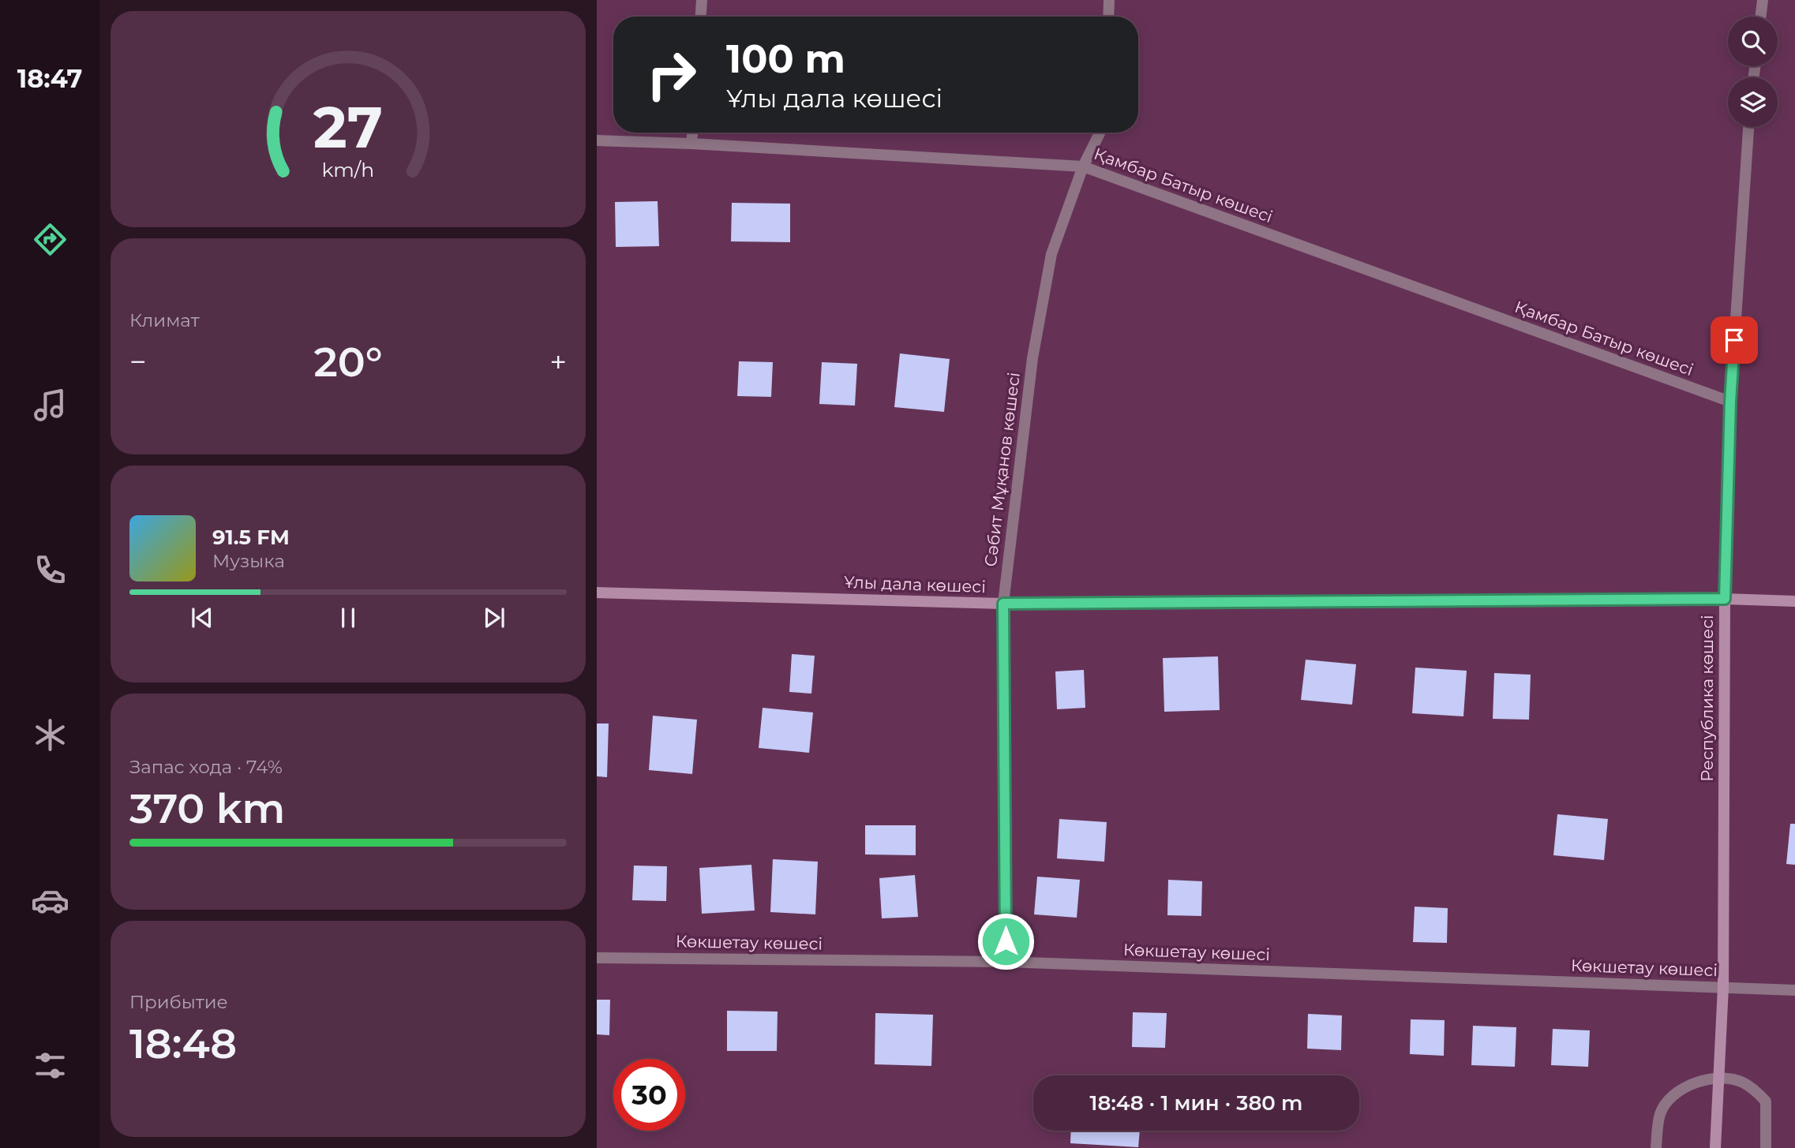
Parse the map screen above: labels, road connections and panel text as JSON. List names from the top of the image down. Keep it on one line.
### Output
{"streets":{"street":["Қамбар Батыр көшесі","Сәбит Мұқанов көшесі","Ұлы дала көшесі","Республика көшесі","Көкшетау көшесі"]},"crossings":[["Қамбар Батыр көшесі","Сәбит Мұқанов көшесі"],["Қамбар Батыр көшесі","Республика көшесі"],["Сәбит Мұқанов көшесі","Ұлы дала көшесі"],["Сәбит Мұқанов көшесі","Көкшетау көшесі"],["Ұлы дала көшесі","Республика көшесі"],["Республика көшесі","Көкшетау көшесі"]],"page":{"tabs":"18:47","turn":["100 m","Ұлы дала көшесі"],"tile":["Климат",["Запас хода · 74%","370 km"],["Прибытие","18:48"]],"heat":["−","20°","+"],"song":["91.5 FM","Музыка"],"limit":"30","trip":"18:48 · 1 мин · 380 m","gauge":["27","km/h"]}}
